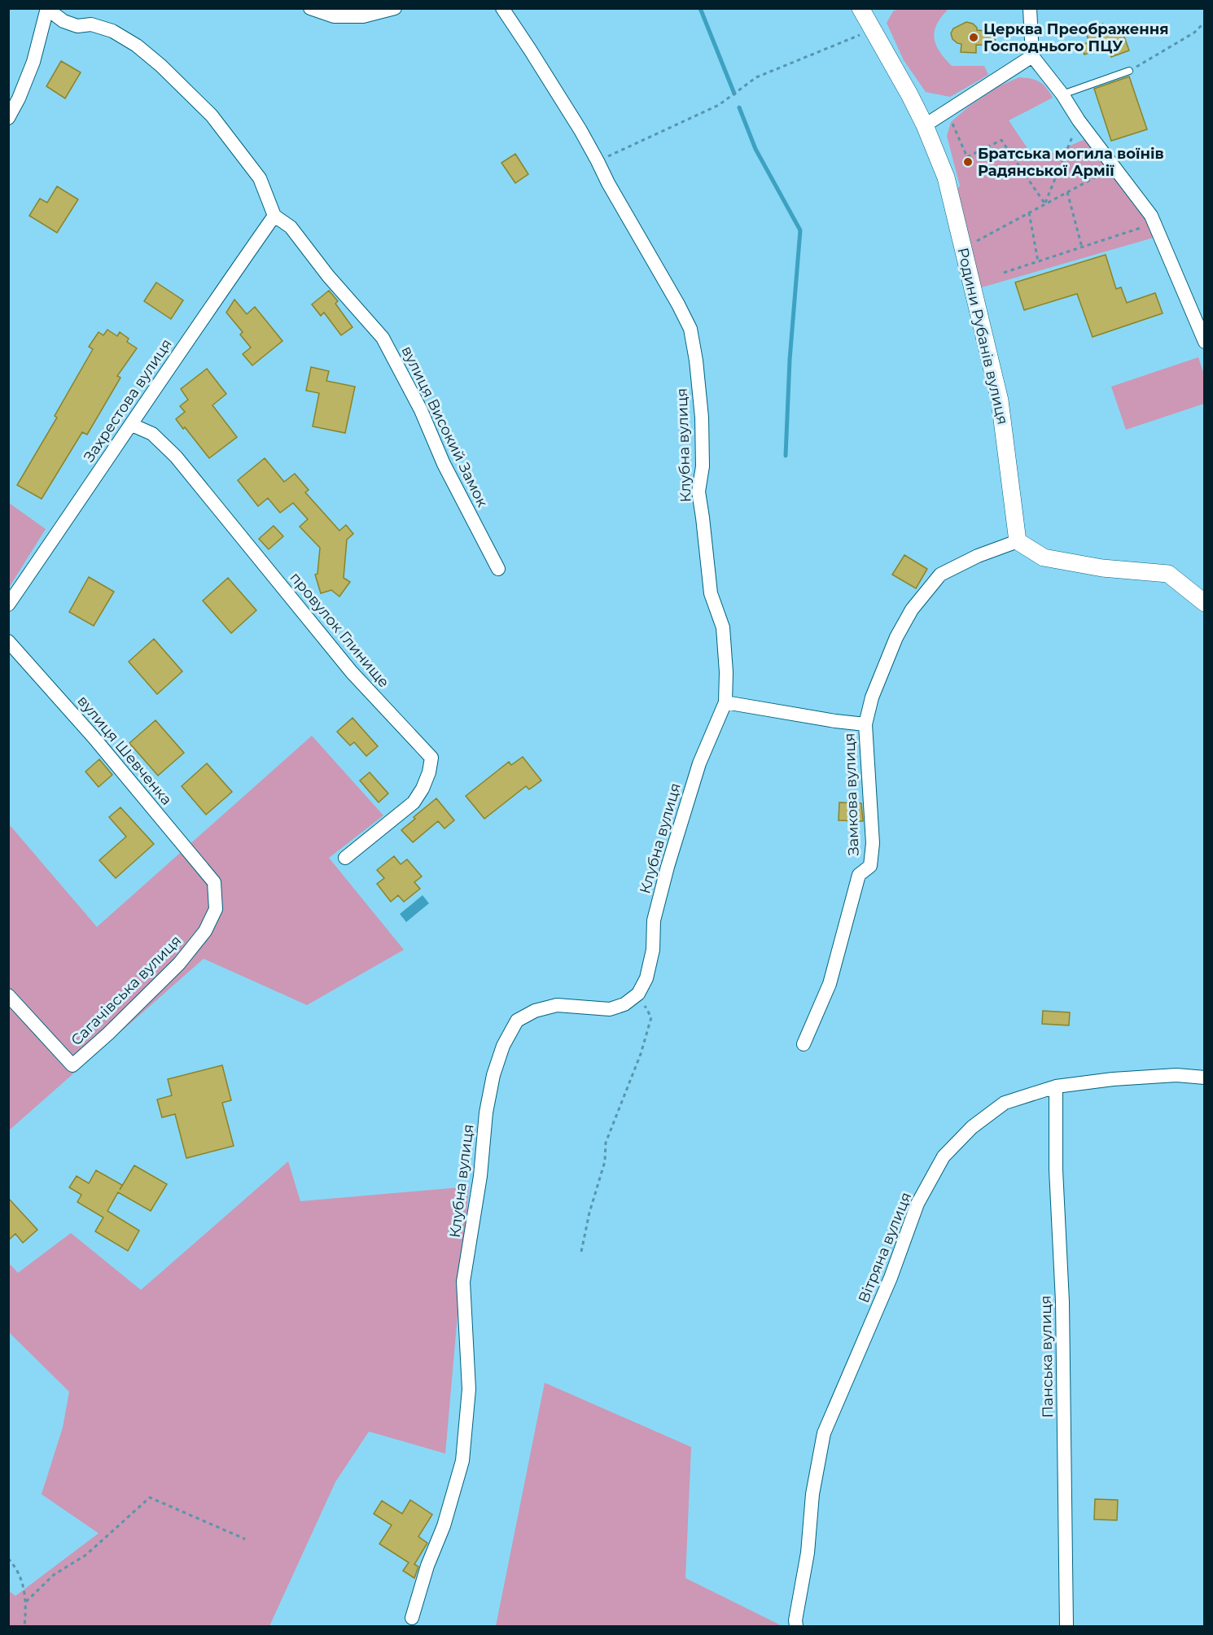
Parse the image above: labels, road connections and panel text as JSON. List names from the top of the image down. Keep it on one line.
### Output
{"streets":{"street":["Родини Рубанів вулиця","Захрестова вулиця","вулиця Високий Замок","Клубна вулиця","провулок Глинище","вулиця Шевченка","Замкова вулиця","Сагачівська вулиця","Вітряна вулиця","Панська вулиця"]},"crossings":[["Родини Рубанів вулиця","Замкова вулиця"],["Захрестова вулиця","вулиця Високий Замок"],["Захрестова вулиця","провулок Глинище"],["вулиця Шевченка","Сагачівська вулиця"],["Вітряна вулиця","Панська вулиця"]],"places":["Церква Преображення Господнього ПЦУ","Братська могила воїнів Радянської Армії"]}
